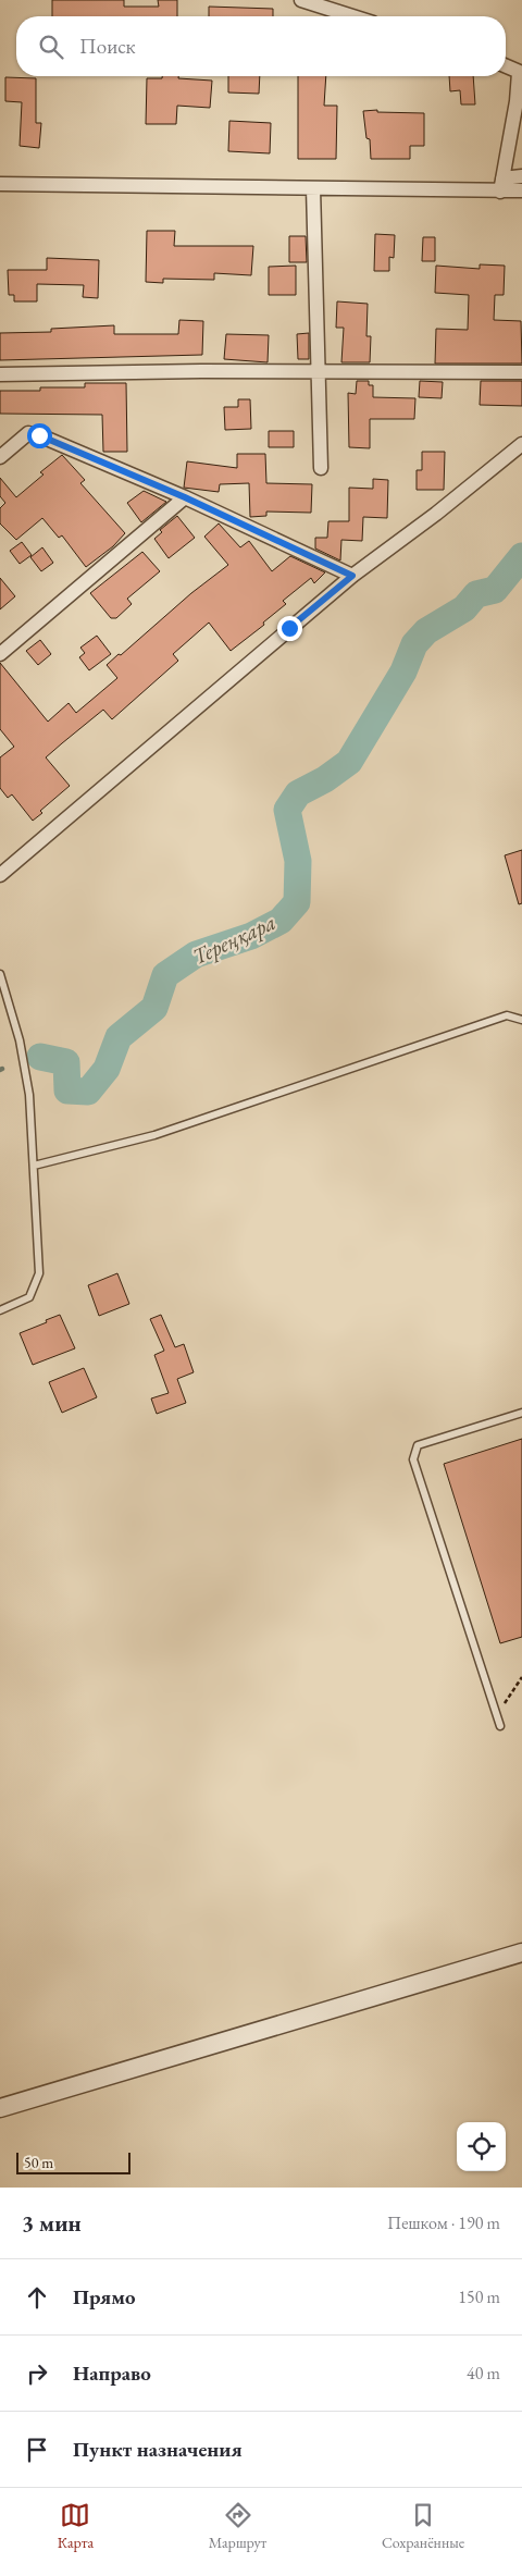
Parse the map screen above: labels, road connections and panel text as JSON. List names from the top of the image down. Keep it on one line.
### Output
{"water":["Тереңқара"],"scale_bar":"50 m","page":{"search":"Поиск","scale":"50 m","heading":["3 мин","Пешком · 190 m"],"list":[["Прямо","150 m"],["Направо","40 m"],"Пункт назначения"],"nav":["Карта","Маршрут","Сохранённые"]}}
